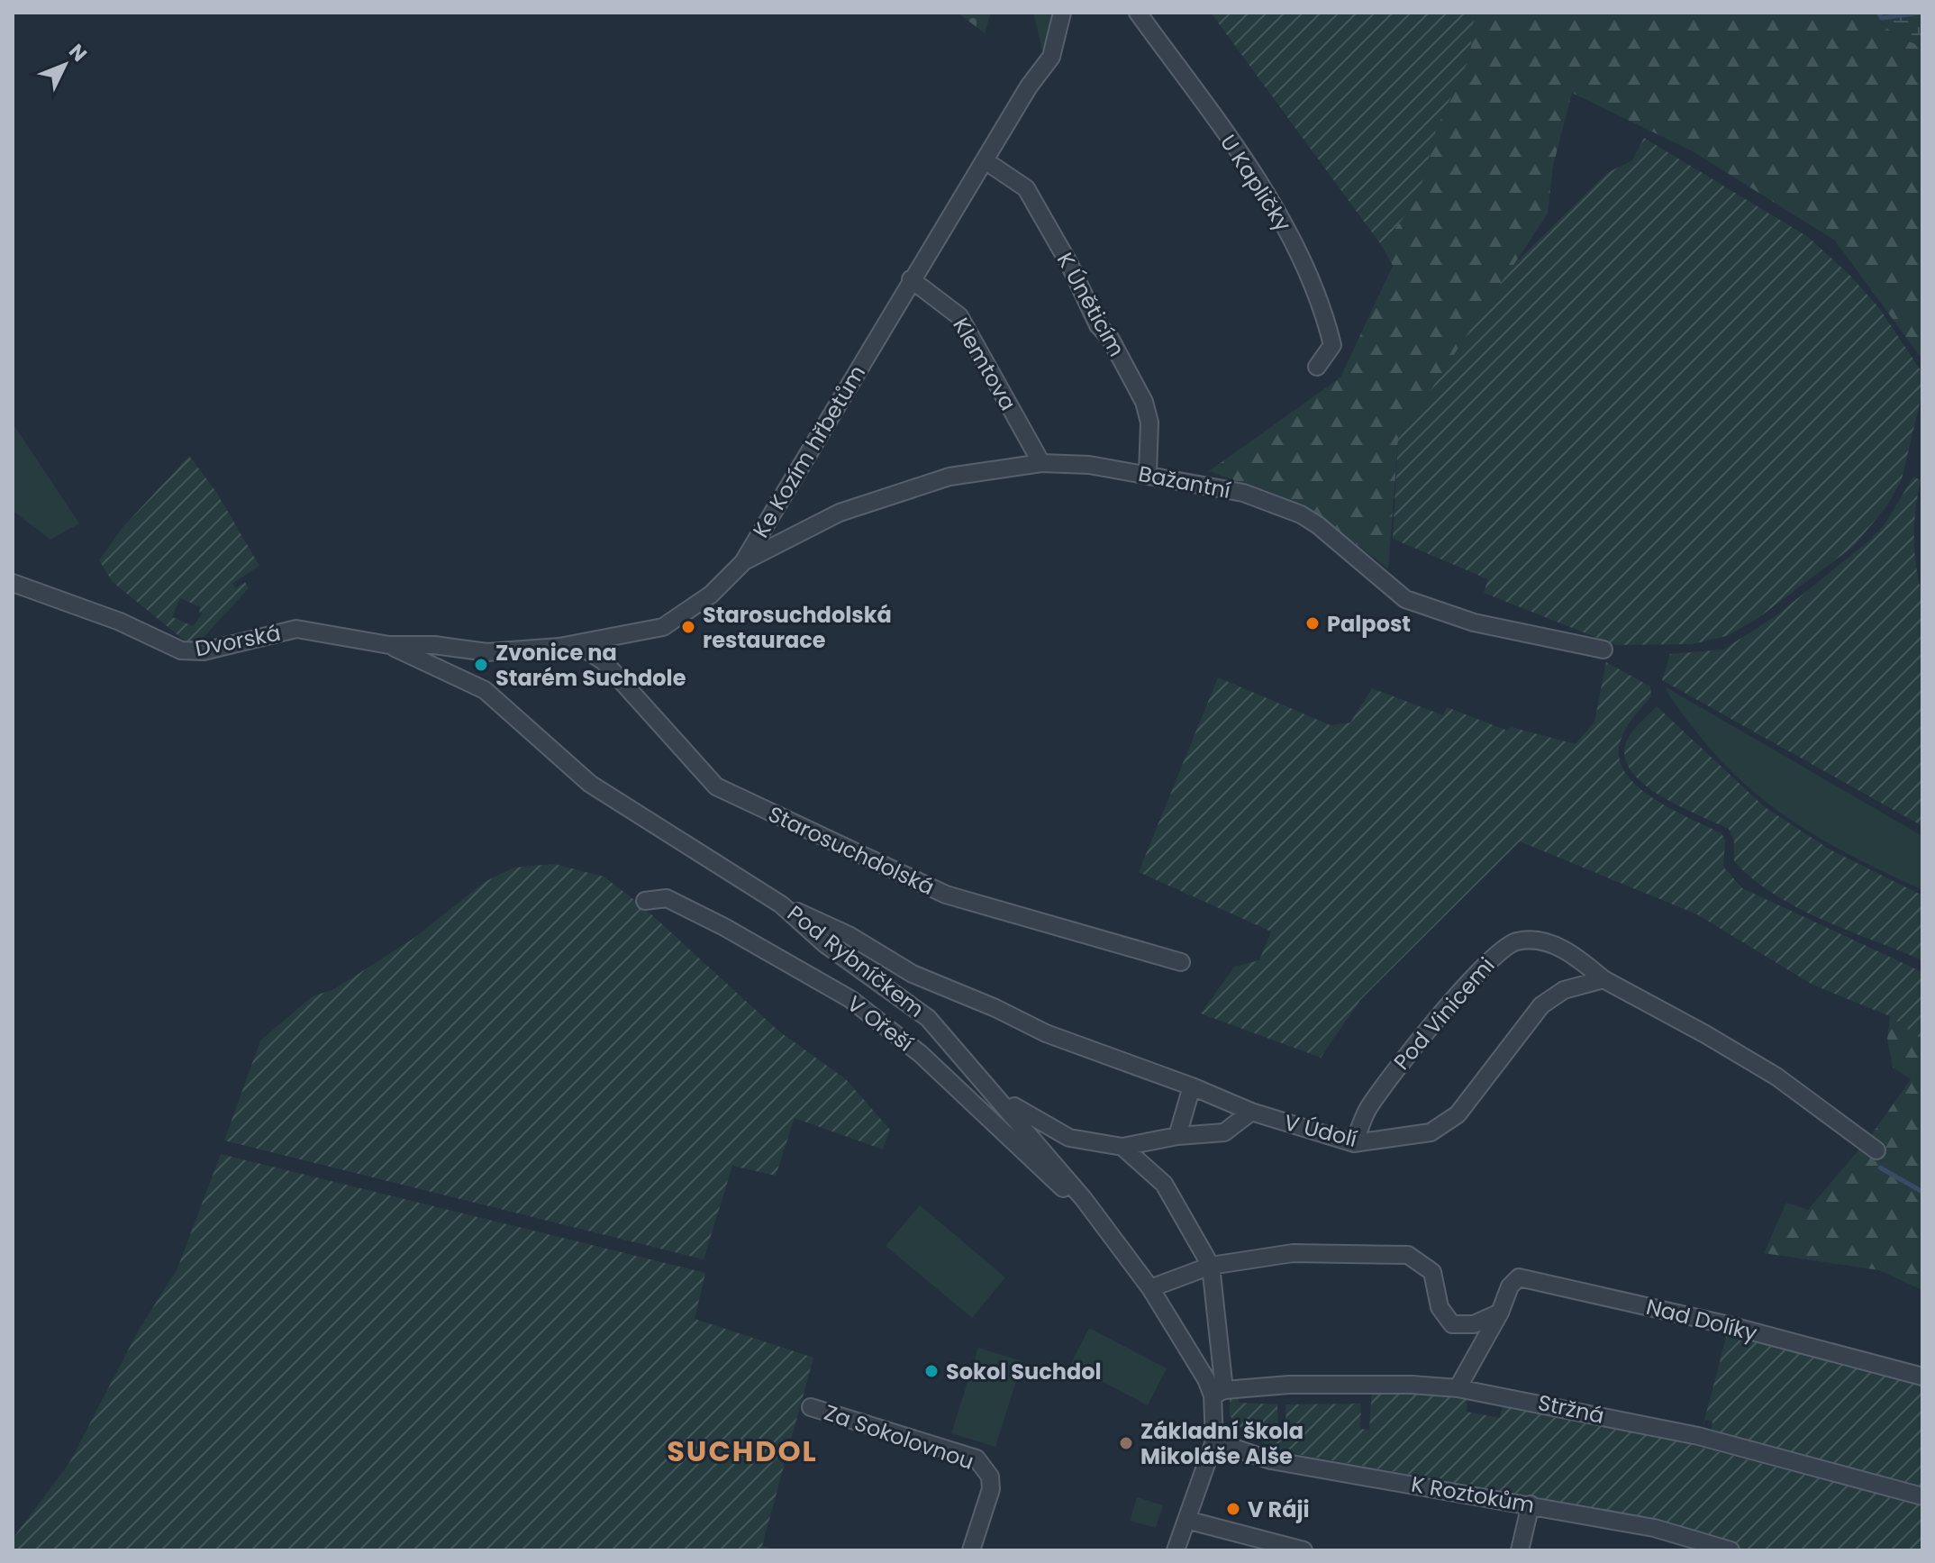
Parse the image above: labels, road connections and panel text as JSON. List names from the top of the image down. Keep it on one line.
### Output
{"streets":{"street":["U Kapličky","K Úněticím","Klemtova","Ke Kozím hřbetům","Bažantní","Dvorská","Starosuchdolská","Pod Rybníčkem","Pod Vinicemi","V Ořeší","V Údolí","Nad Dolíky","Stržná","Za Sokolovnou","K Roztokům"]},"crossings":[["K Úněticím","Ke Kozím hřbetům"],["K Úněticím","Bažantní"],["Klemtova","Ke Kozím hřbetům"],["Klemtova","Bažantní"],["Ke Kozím hřbetům","Bažantní"],["Ke Kozím hřbetům","Dvorská"],["Ke Kozím hřbetům","Starosuchdolská"],["Ke Kozím hřbetům","Pod Rybníčkem"],["Dvorská","Pod Rybníčkem"],["Pod Rybníčkem","V Ořeší"],["Pod Rybníčkem","V Údolí"],["Pod Rybníčkem","Stržná"],["Pod Vinicemi","V Údolí"],["Nad Dolíky","Stržná"]],"districts":["SUCHDOL"],"places":["Palpost","Starosuchdolská restaurace","Zvonice na Starém Suchdole","Sokol Suchdol","Základní škola Mikoláše Alše","V Ráji"],"north":"top right"}
